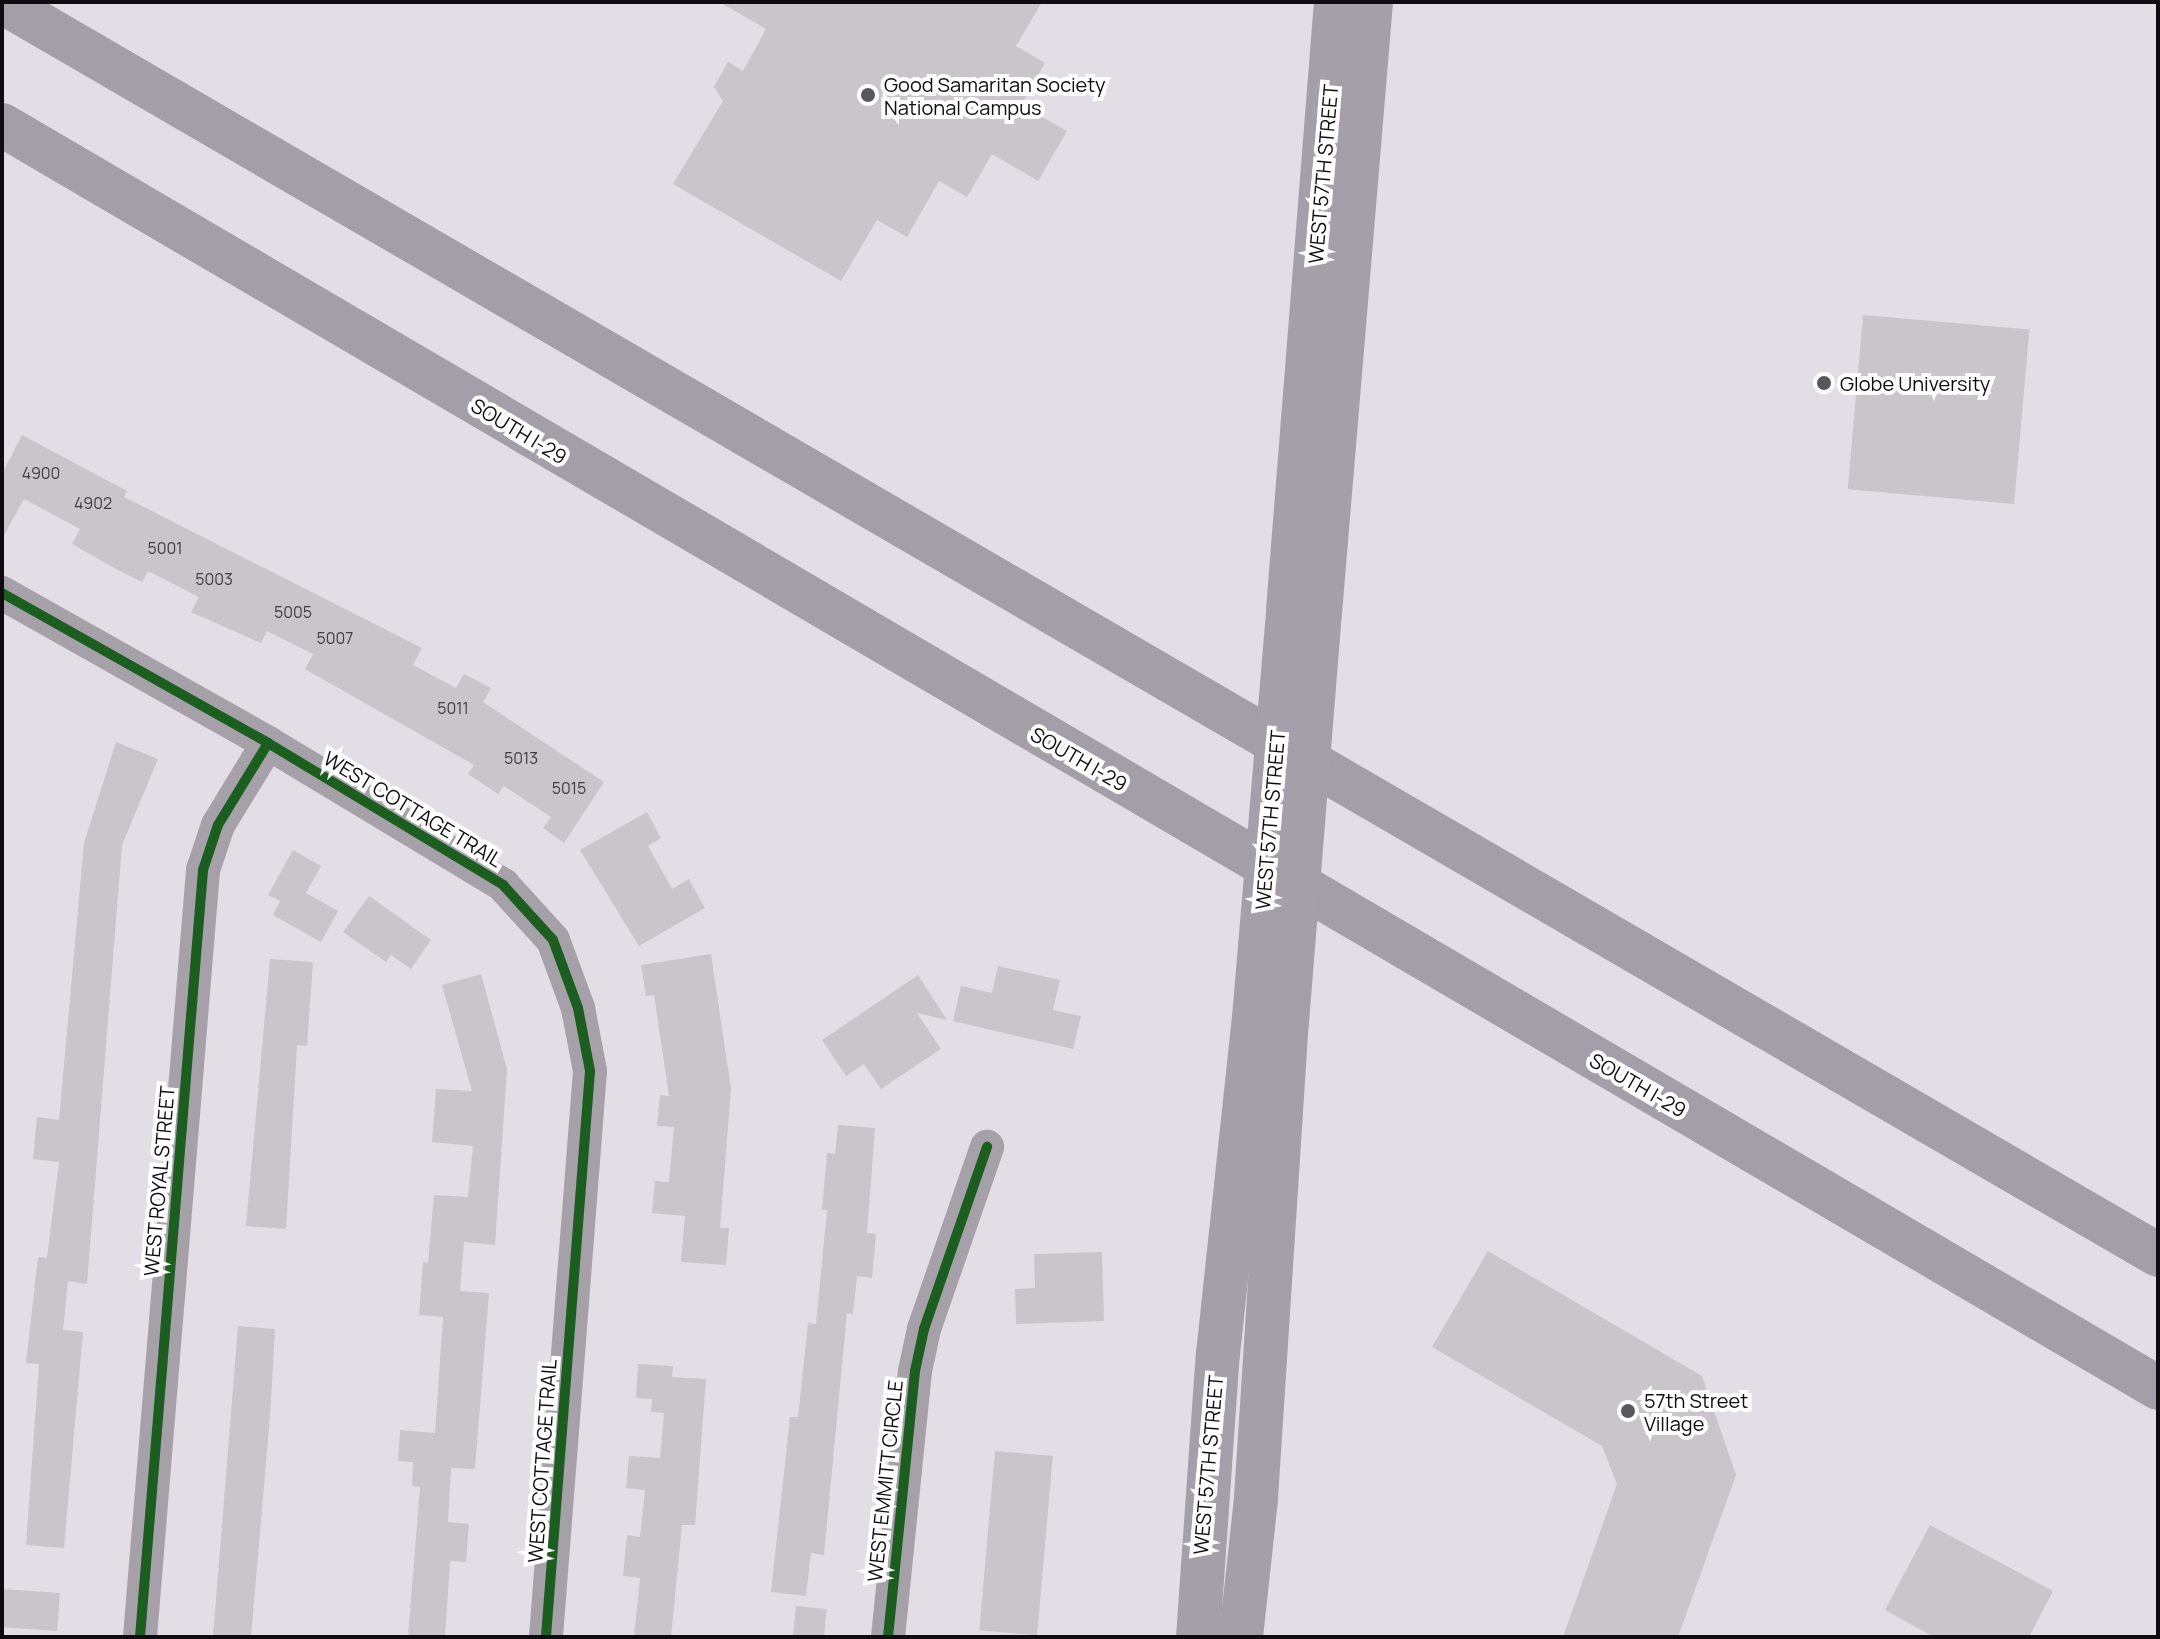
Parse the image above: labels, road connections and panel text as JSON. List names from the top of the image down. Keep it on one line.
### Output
{"streets":{"highway":["SOUTH I-29"],"main road":["WEST 57TH STREET"],"street":["WEST COTTAGE TRAIL","WEST ROYAL STREET","WEST EMMITT CIRCLE"]},"crossings":[["WEST COTTAGE TRAIL","WEST ROYAL STREET"]],"places":["Good Samaritan Society National Campus","Globe University","57th Street Village"],"house_numbers":["4900","4902","5001","5003","5005","5007","5011","5013","5015"]}
